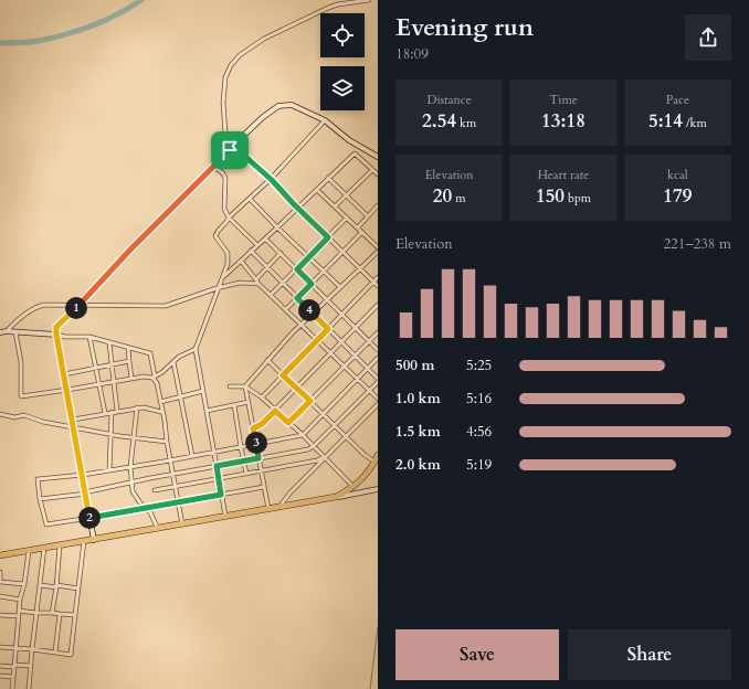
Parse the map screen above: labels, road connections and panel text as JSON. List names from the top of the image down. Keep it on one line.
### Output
{"page":{"heading":["Evening run","18:09"],"stats":[["Distance","2.54 km"],["Time","13:18"],["Pace","5:14 /km"],["Elevation","20 m"],["Heart rate","150 bpm"],["kcal","179"]],"chart":["Elevation","221–238 m"],"pins":["1","4","3","2"],"list":[{"name":"500 m","note":"5:25"},{"name":"1.0 km","note":"5:16"},{"name":"1.5 km","note":"4:56"},{"name":"2.0 km","note":"5:19"}],"buttons":["Save","Share"]}}
